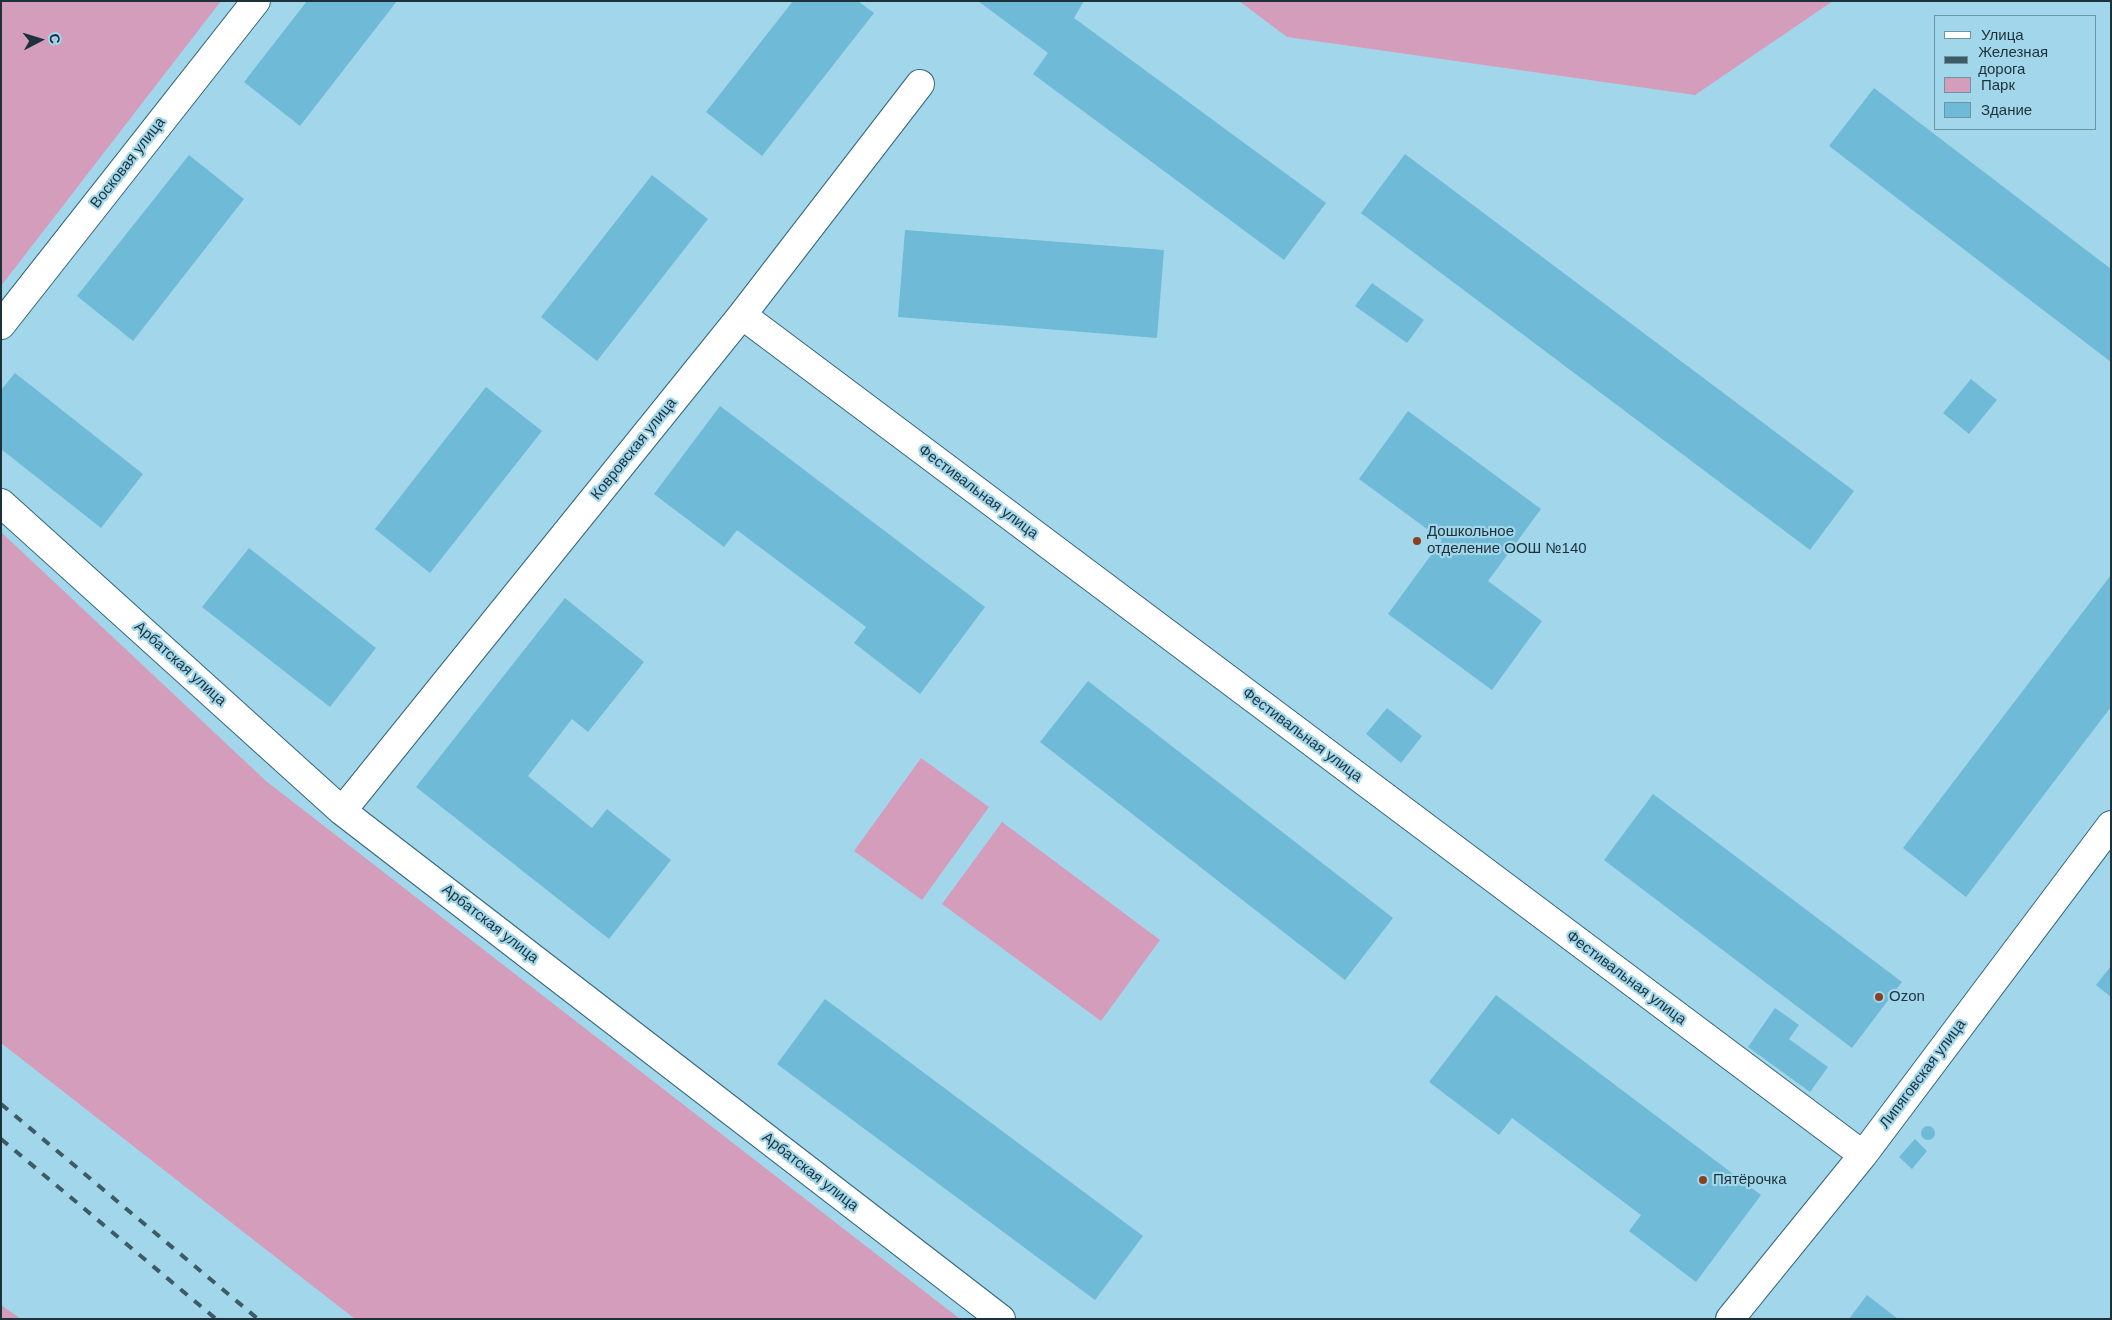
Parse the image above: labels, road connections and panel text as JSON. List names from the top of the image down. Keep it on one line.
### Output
{"streets":{"street":["Восковая улица","Ковровская улица","Фестивальная улица","Арбатская улица","Липяговская улица"]},"crossings":[["Ковровская улица","Фестивальная улица"],["Ковровская улица","Арбатская улица"],["Фестивальная улица","Липяговская улица"]],"places":["Дошкольное отделение ООШ №140","Ozon","Пятёрочка"],"legend":["Улица","Железная дорога","Парк","Здание"],"north":"right"}
